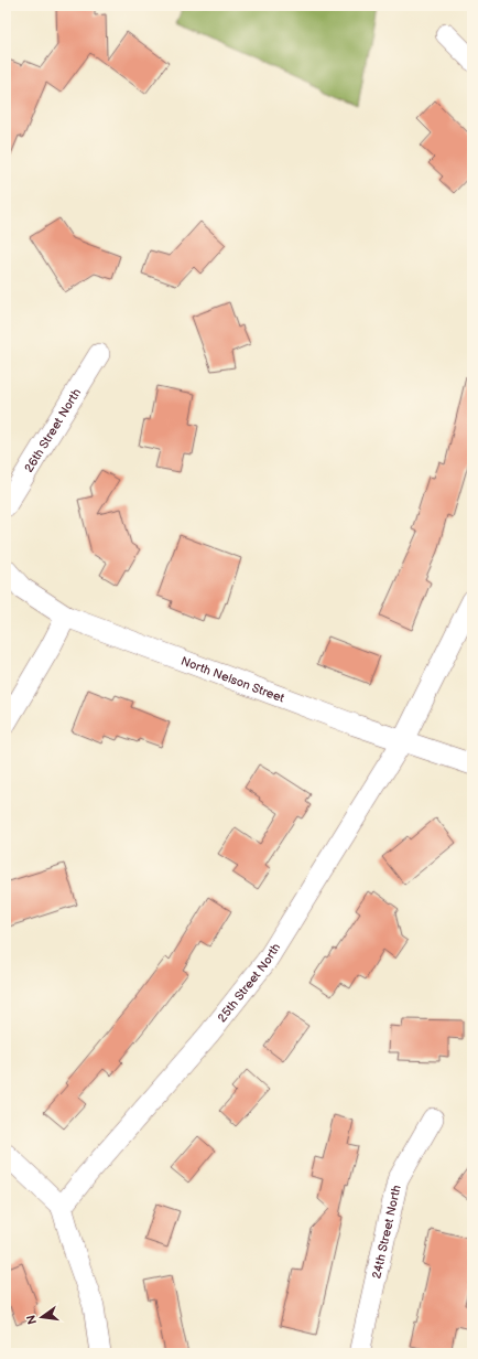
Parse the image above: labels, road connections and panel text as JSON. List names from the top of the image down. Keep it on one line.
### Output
{"streets":{"street":["26th Street North","North Nelson Street","25th Street North","24th Street North"]},"crossings":[["North Nelson Street","25th Street North"]],"north":"left"}
